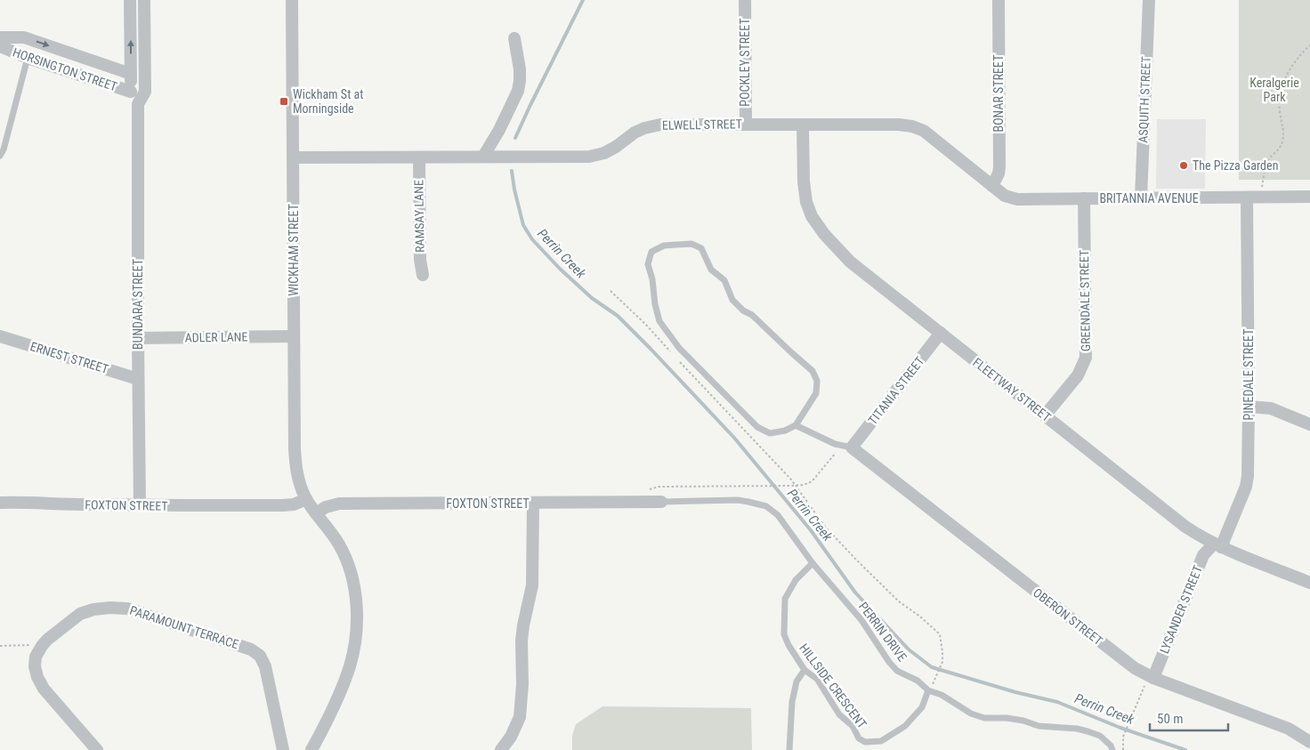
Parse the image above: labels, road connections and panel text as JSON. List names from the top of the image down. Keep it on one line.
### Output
{"streets":{"street":["POCKLEY STREET","HORSINGTON STREET","BONAR STREET","ASQUITH STREET","ELWELL STREET","BRITANNIA AVENUE","RAMSAY LANE","WICKHAM STREET","GREENDALE STREET","BUNDARA STREET","ADLER LANE","ERNEST STREET","PINEDALE STREET","FLEETWAY STREET","TITANIA STREET","FOXTON STREET","LYSANDER STREET","OBERON STREET","PARAMOUNT TERRACE"],"lane":["PERRIN DRIVE","HILLSIDE CRESCENT"]},"crossings":[["POCKLEY STREET","ELWELL STREET"],["BONAR STREET","ELWELL STREET"],["BONAR STREET","BRITANNIA AVENUE"],["ASQUITH STREET","BRITANNIA AVENUE"],["ELWELL STREET","BRITANNIA AVENUE"],["ELWELL STREET","RAMSAY LANE"],["ELWELL STREET","WICKHAM STREET"],["ELWELL STREET","FLEETWAY STREET"],["BRITANNIA AVENUE","GREENDALE STREET"],["BRITANNIA AVENUE","PINEDALE STREET"],["WICKHAM STREET","ADLER LANE"],["WICKHAM STREET","FOXTON STREET"],["GREENDALE STREET","FLEETWAY STREET"],["BUNDARA STREET","ADLER LANE"],["BUNDARA STREET","ERNEST STREET"],["BUNDARA STREET","FOXTON STREET"],["PINEDALE STREET","FLEETWAY STREET"],["PINEDALE STREET","LYSANDER STREET"],["FLEETWAY STREET","TITANIA STREET"],["FLEETWAY STREET","LYSANDER STREET"],["TITANIA STREET","OBERON STREET"],["FOXTON STREET","PERRIN DRIVE"],["LYSANDER STREET","OBERON STREET"],["PERRIN DRIVE","HILLSIDE CRESCENT"]],"water":["Perrin Creek"],"parks":["Keralgerie Park"],"places":{"transit":["Wickham St at Morningside"],"other":["The Pizza Garden"]},"scale_bar":"50 m"}
